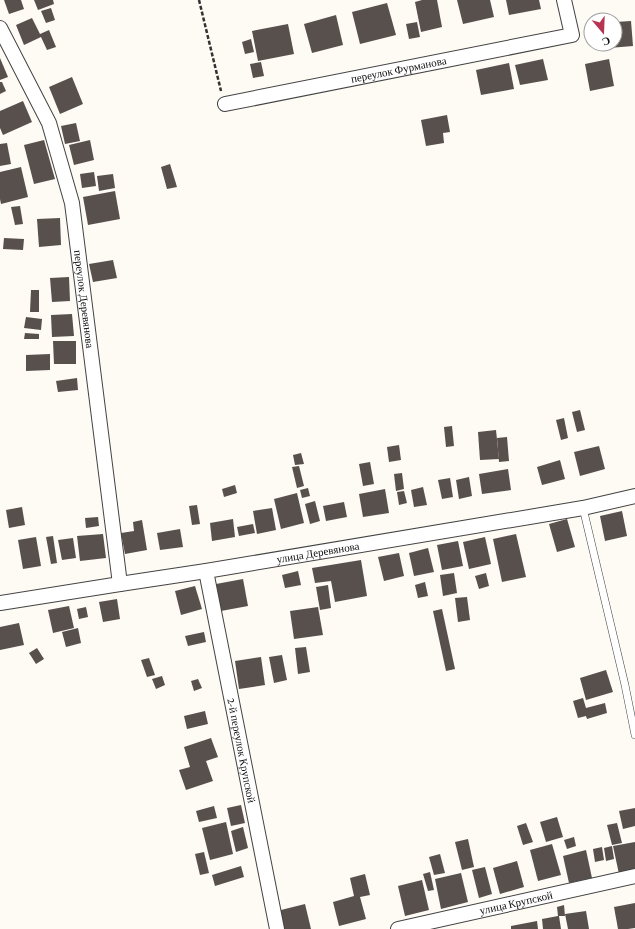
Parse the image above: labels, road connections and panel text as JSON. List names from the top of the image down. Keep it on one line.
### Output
{"streets":{"street":["переулок Фурманова","переулок Деревянова","улица Деревянова","2-й переулок Крупской","улица Крупской"]},"crossings":[["переулок Деревянова","улица Деревянова"],["улица Деревянова","2-й переулок Крупской"]],"north":"bottom"}
